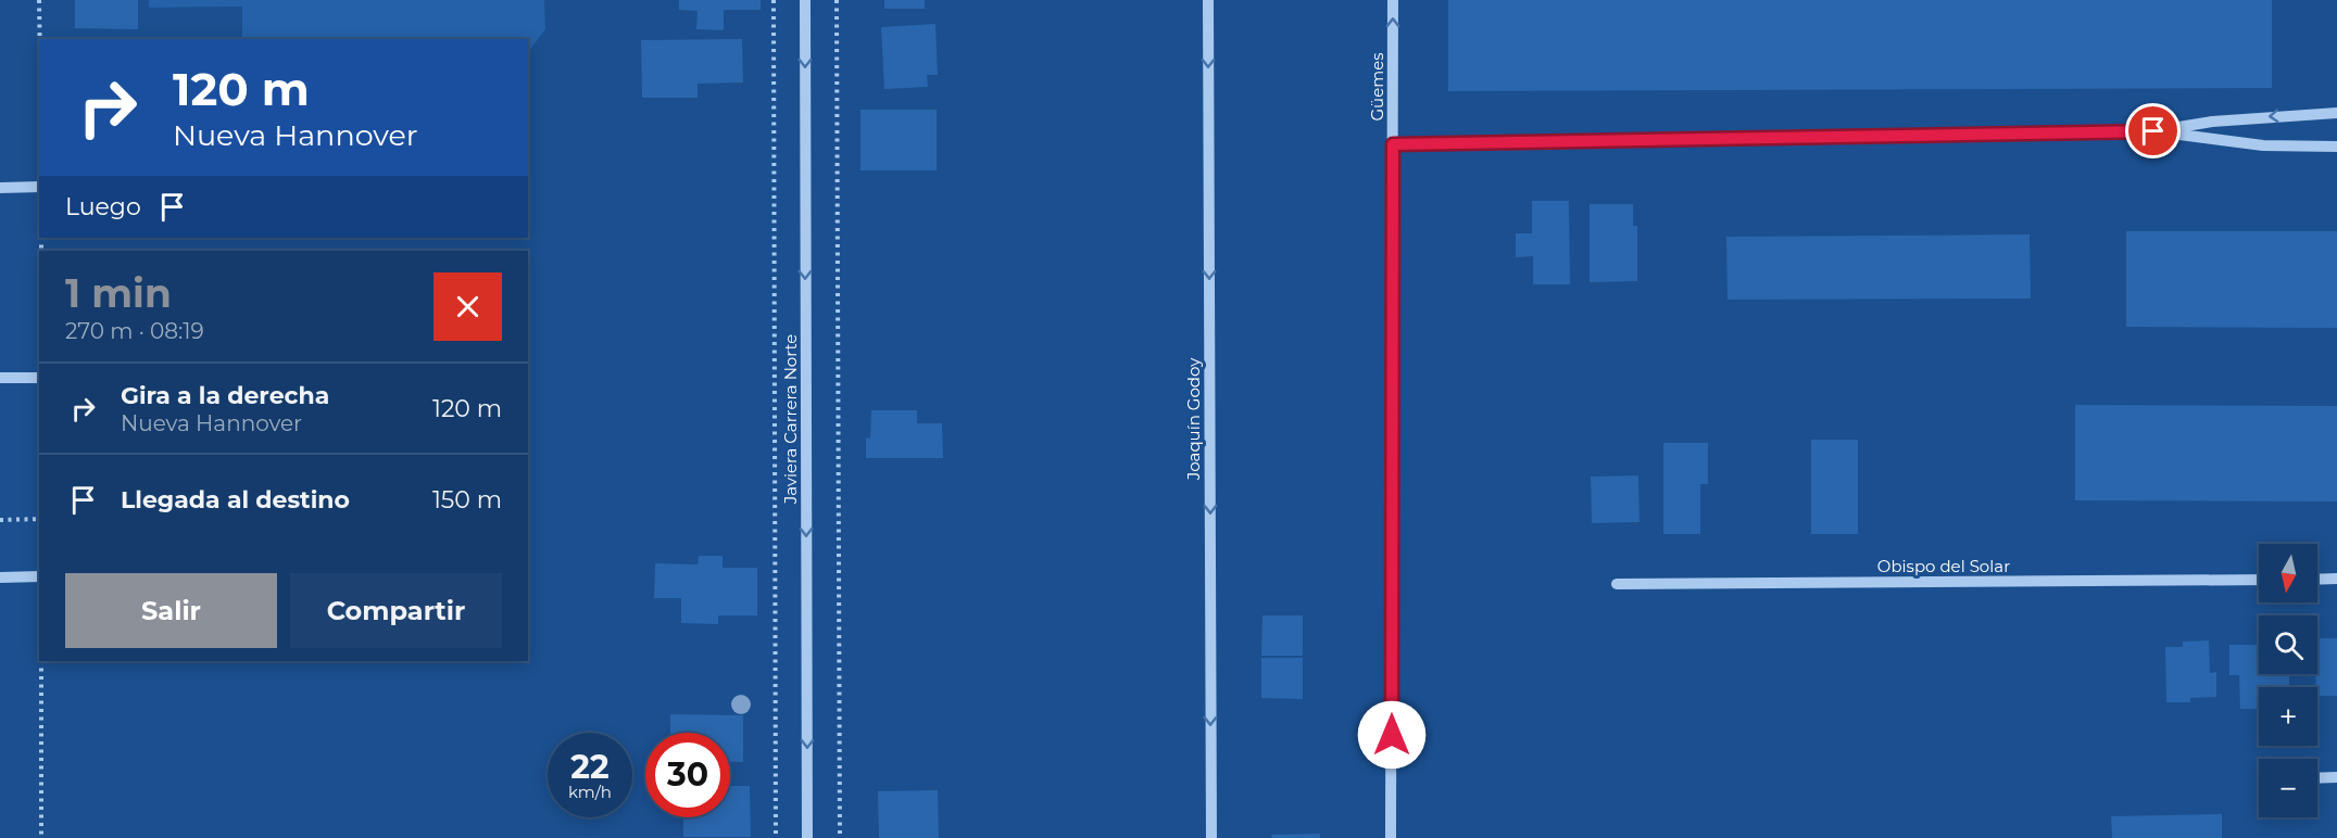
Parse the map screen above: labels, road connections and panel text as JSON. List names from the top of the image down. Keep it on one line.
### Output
{"streets":{"street":["Güemes","Javiera Carrera Norte","Joaquín Godoy","Obispo del Solar"]},"one_way":["Javiera Carrera Norte","Joaquín Godoy"],"north":"bottom","page":{"turn":["120 m","Nueva Hannover"],"then":"Luego","heading":["1 min","270 m · 08:19"],"list":[{"name":"Gira a la derecha","note":"Nueva Hannover","value":"120 m"},{"name":"Llegada al destino","value":"150 m"}],"map_buttons":["+","−"],"buttons":["Salir","Compartir"],"speed":"22 km/h","limit":"30"}}
